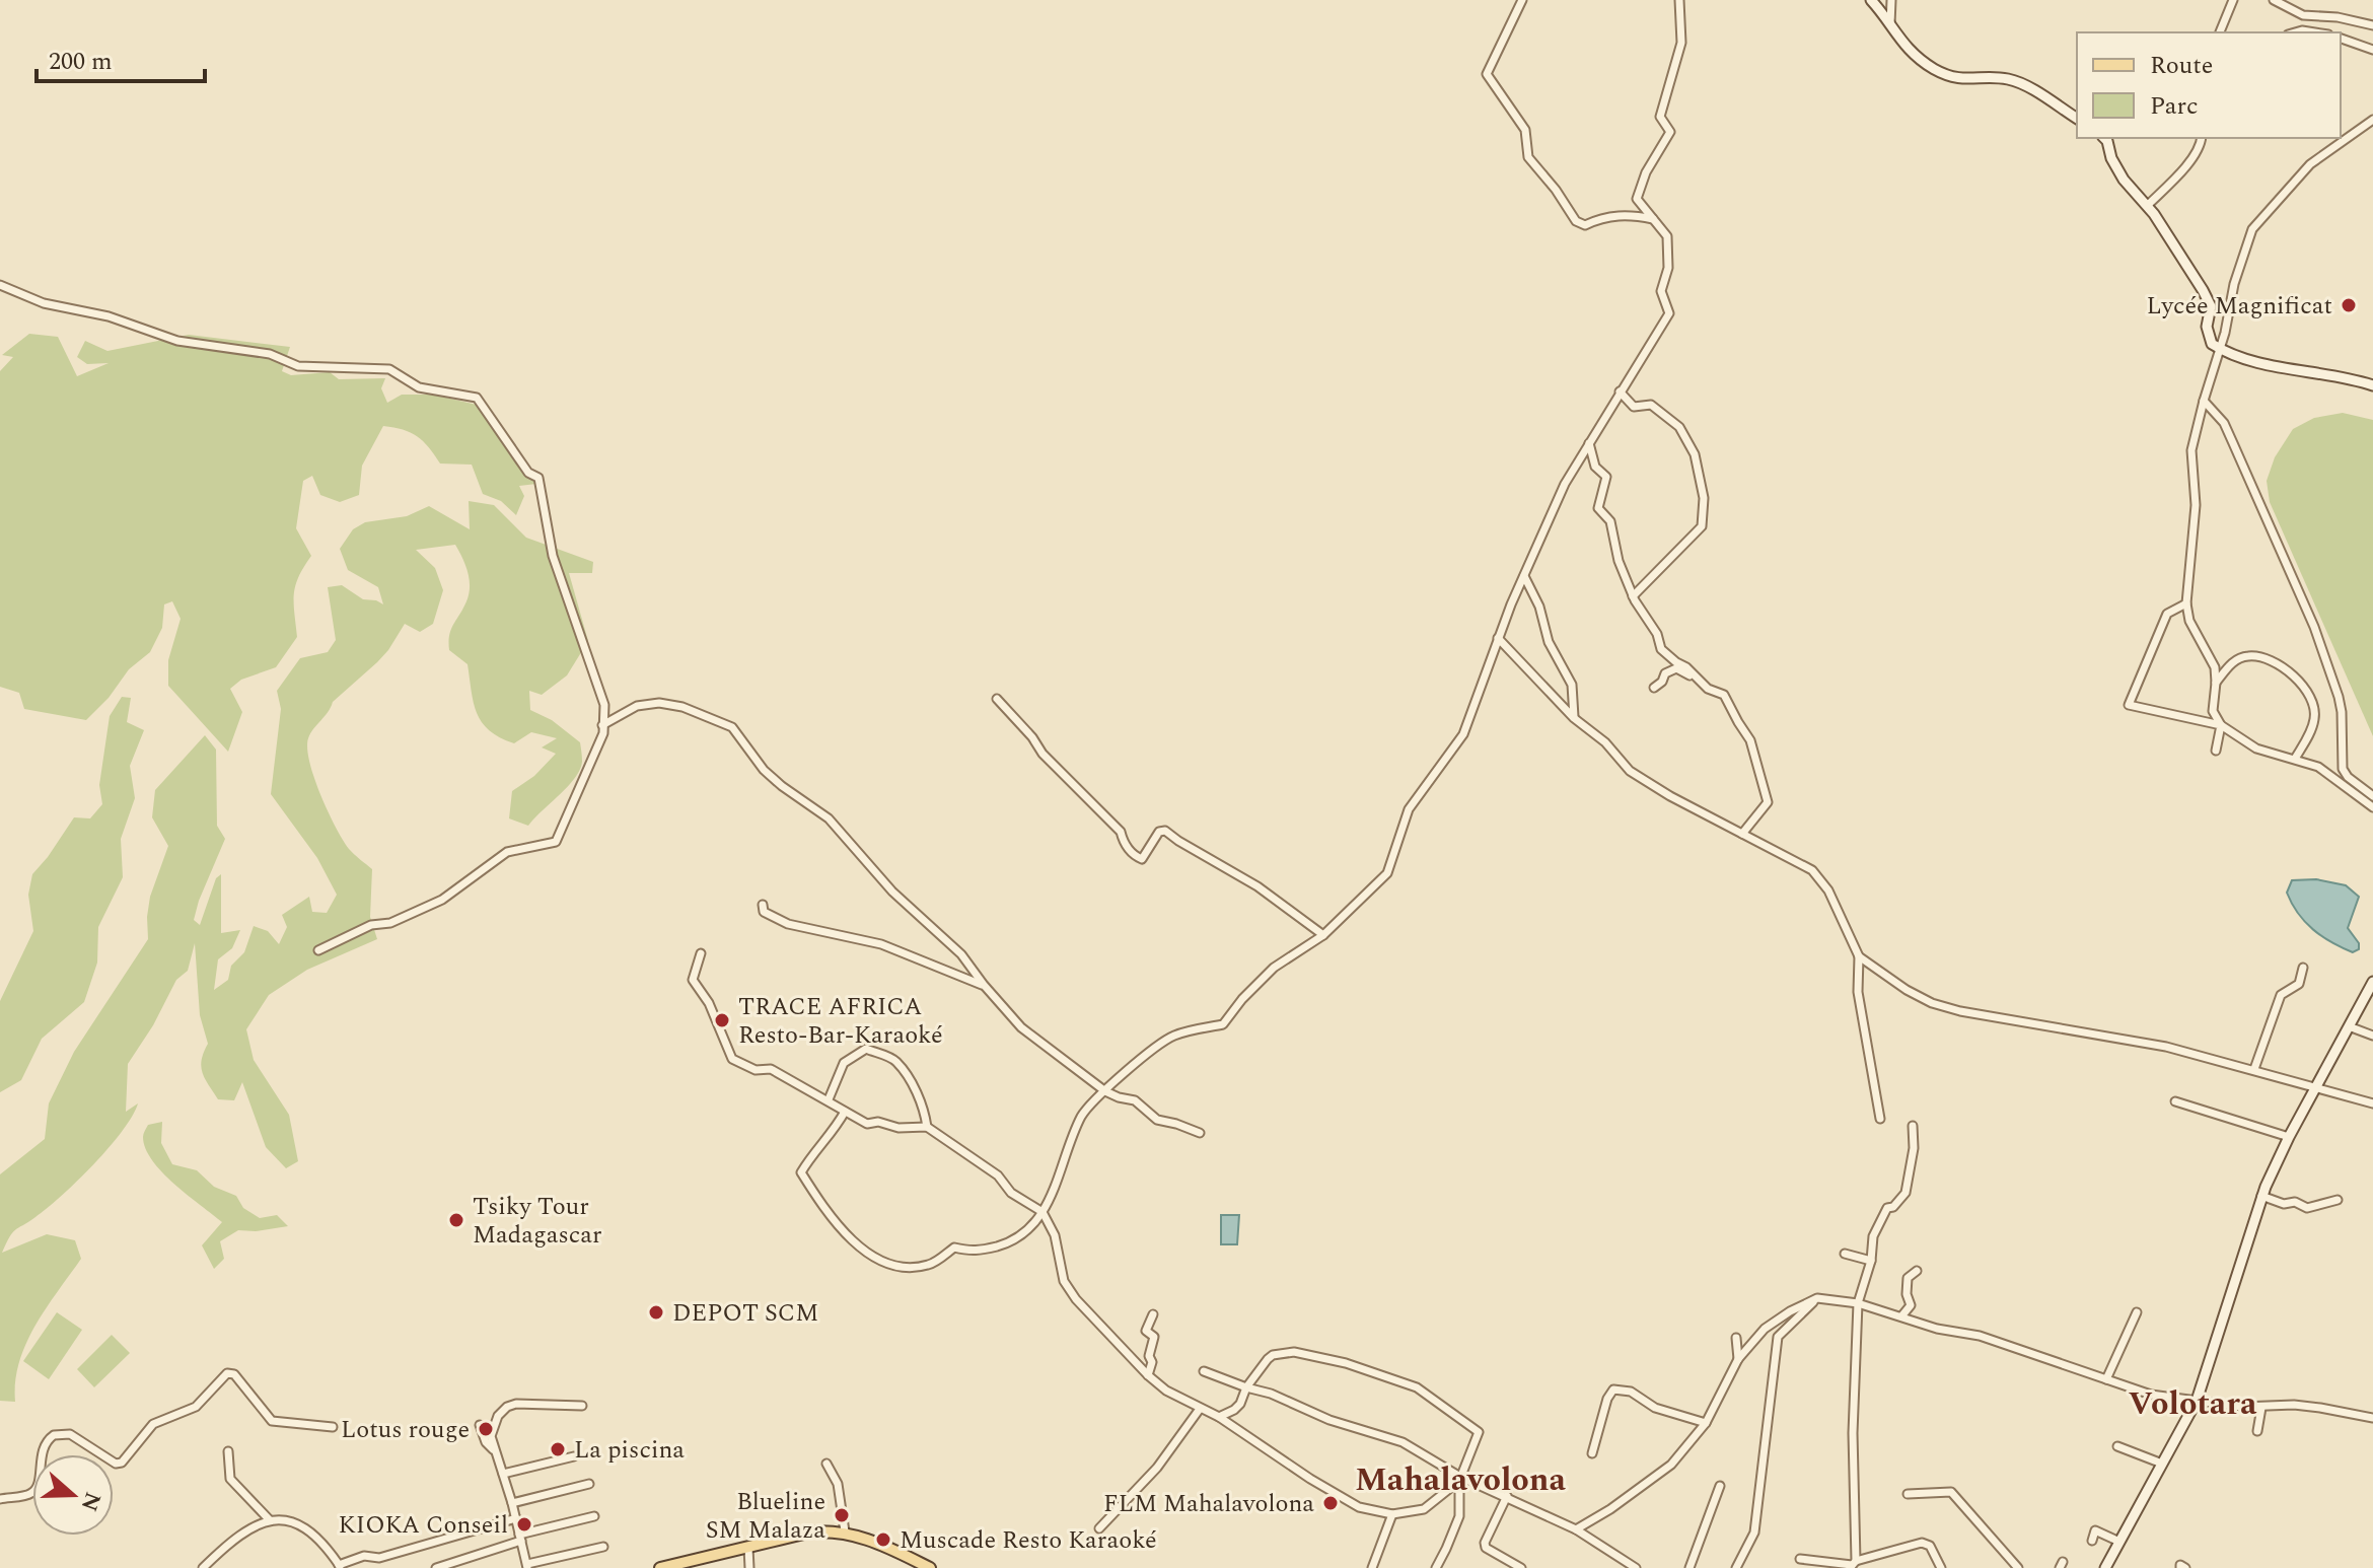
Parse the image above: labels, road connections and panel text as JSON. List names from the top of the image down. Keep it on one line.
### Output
{"districts":["Volotara","Mahalavolona"],"places":["Lycée Magnificat","TRACE AFRICA Resto-Bar-Karaoké","Tsiky Tour Madagascar","DEPOT SCM","Lotus rouge","La piscina","FLM Mahalavolona","Blueline SM Malaza","KIOKA Conseil","Muscade Resto Karaoké"],"legend":["Route","Parc"],"scale_bar":"200 m","north":"right"}
